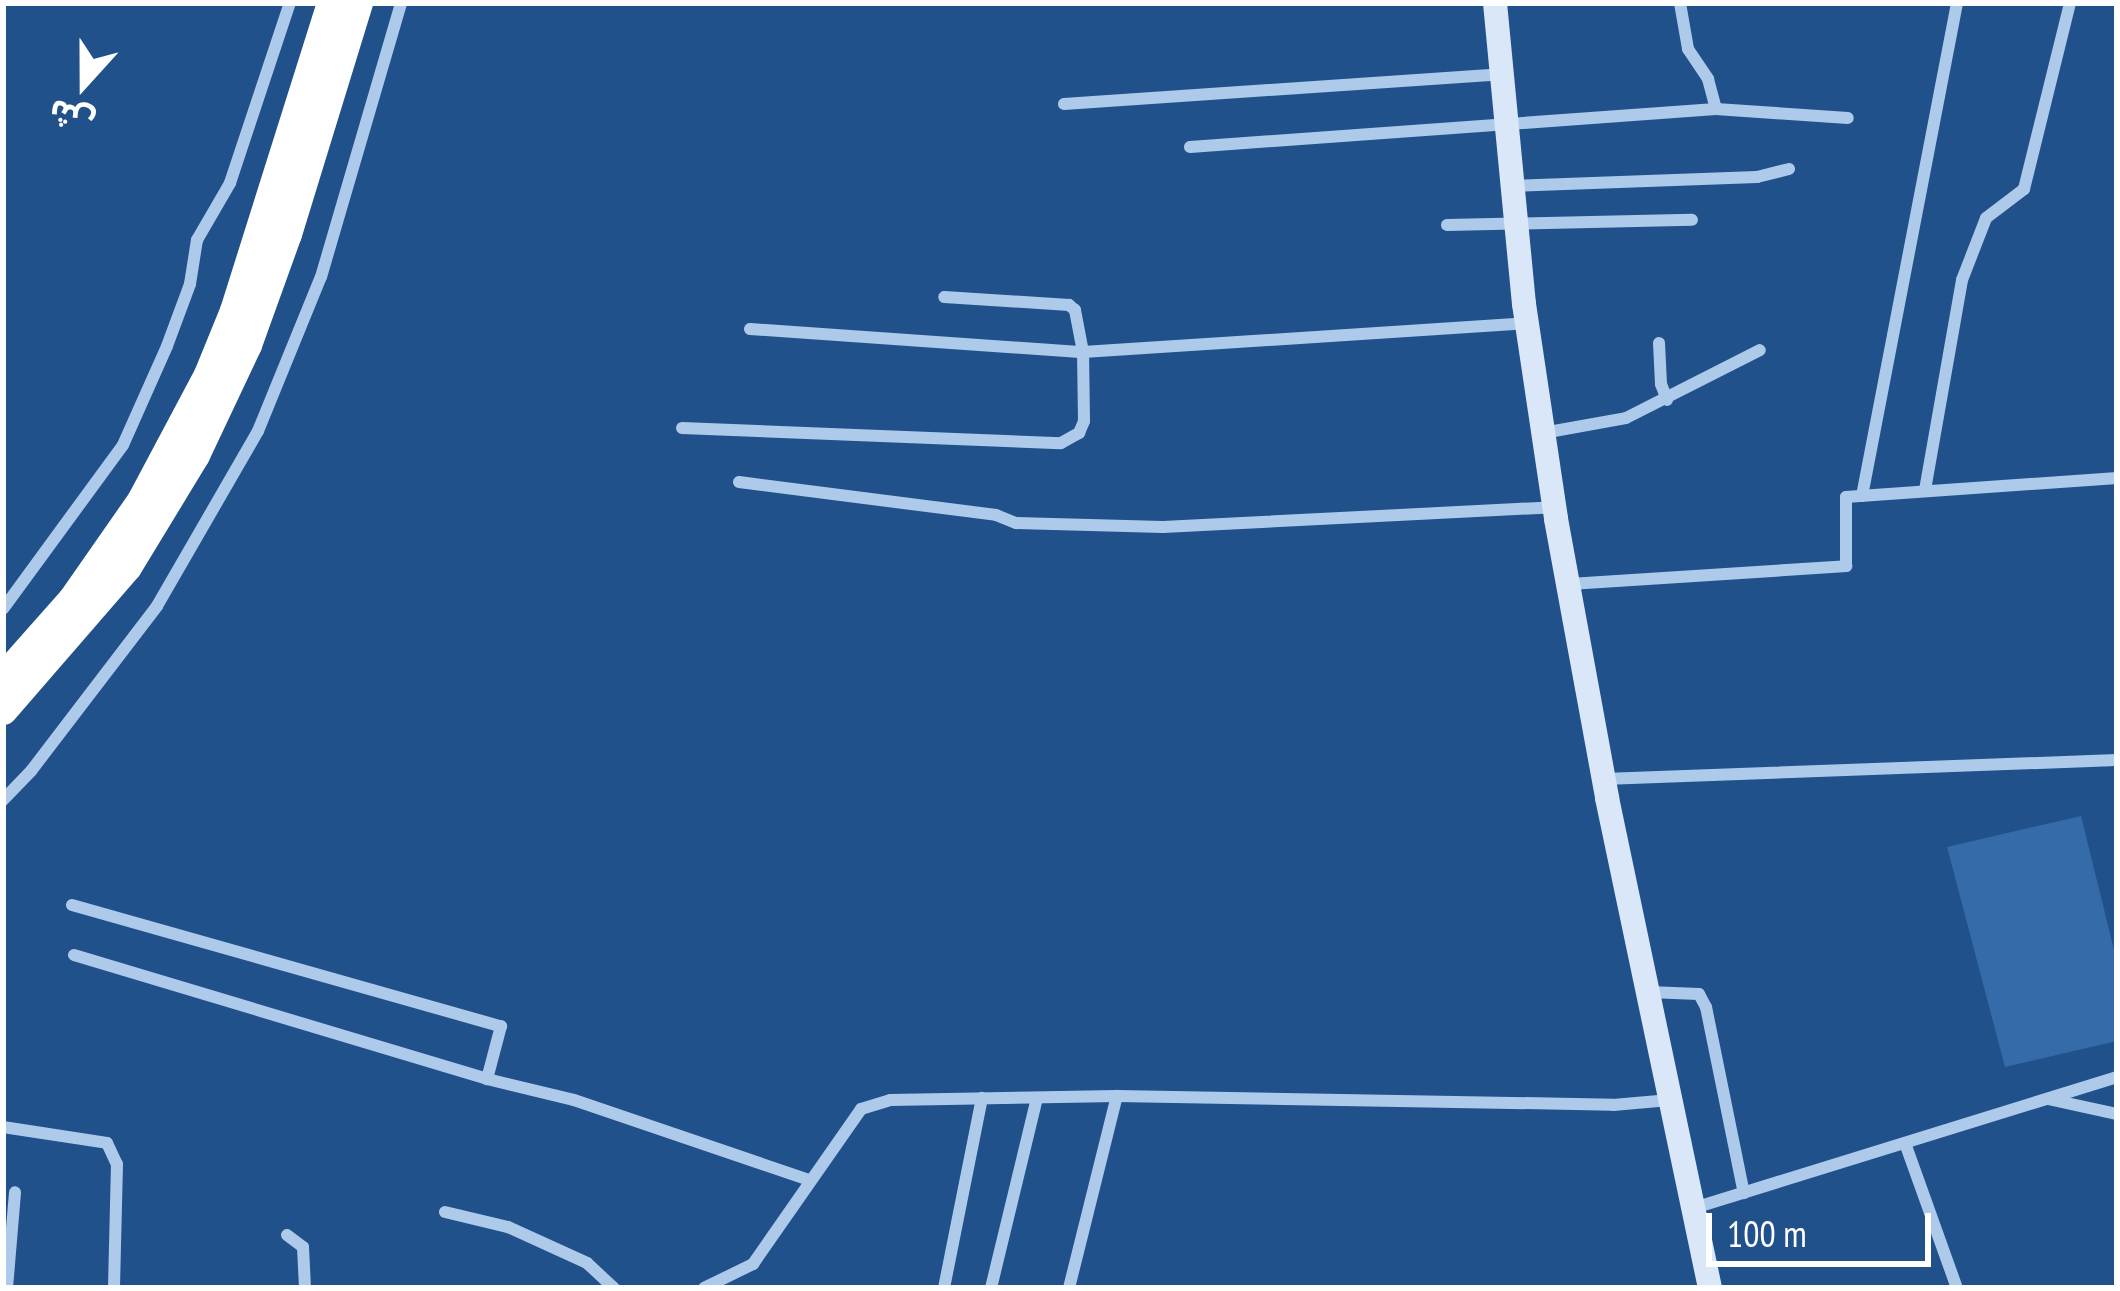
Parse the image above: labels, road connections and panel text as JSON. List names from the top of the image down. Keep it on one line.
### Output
{"scale_bar":"100 m","north":"bottom"}
